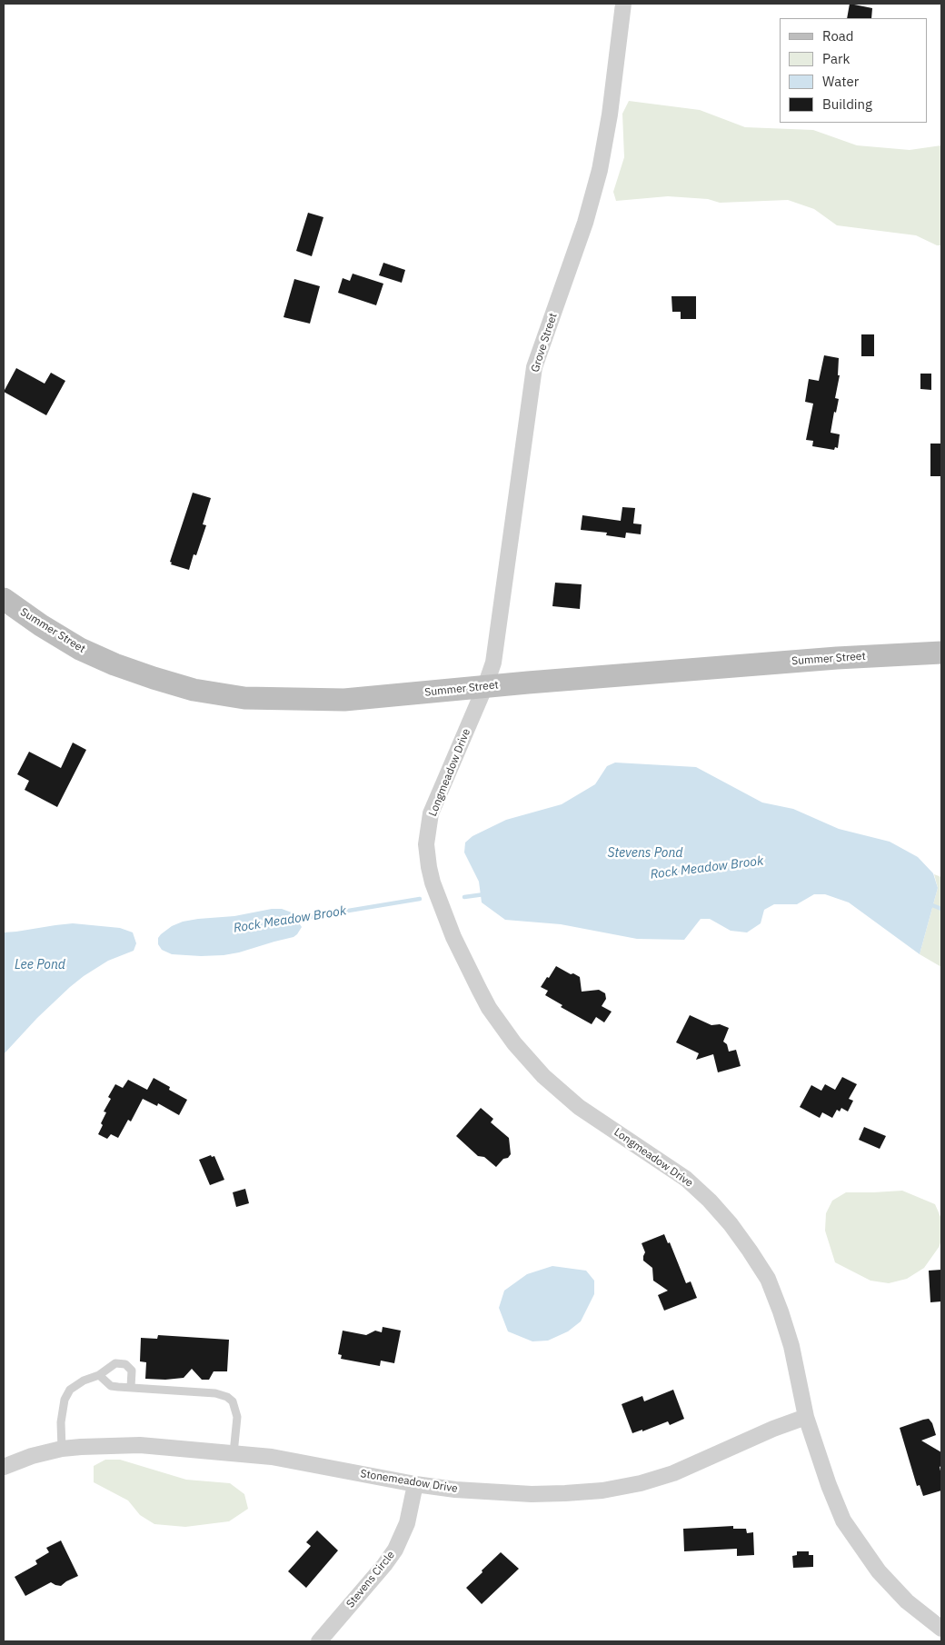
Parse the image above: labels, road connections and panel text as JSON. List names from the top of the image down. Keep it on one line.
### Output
{"streets":{"main road":["Summer Street"],"street":["Grove Street","Longmeadow Drive","Stonemeadow Drive","Stevens Circle"]},"crossings":[["Grove Street","Summer Street"],["Grove Street","Longmeadow Drive"],["Summer Street","Longmeadow Drive"],["Longmeadow Drive","Stonemeadow Drive"],["Stonemeadow Drive","Stevens Circle"]],"water":["Stevens Pond","Rock Meadow Brook","Lee Pond"],"legend":["Road","Park","Water","Building"]}
